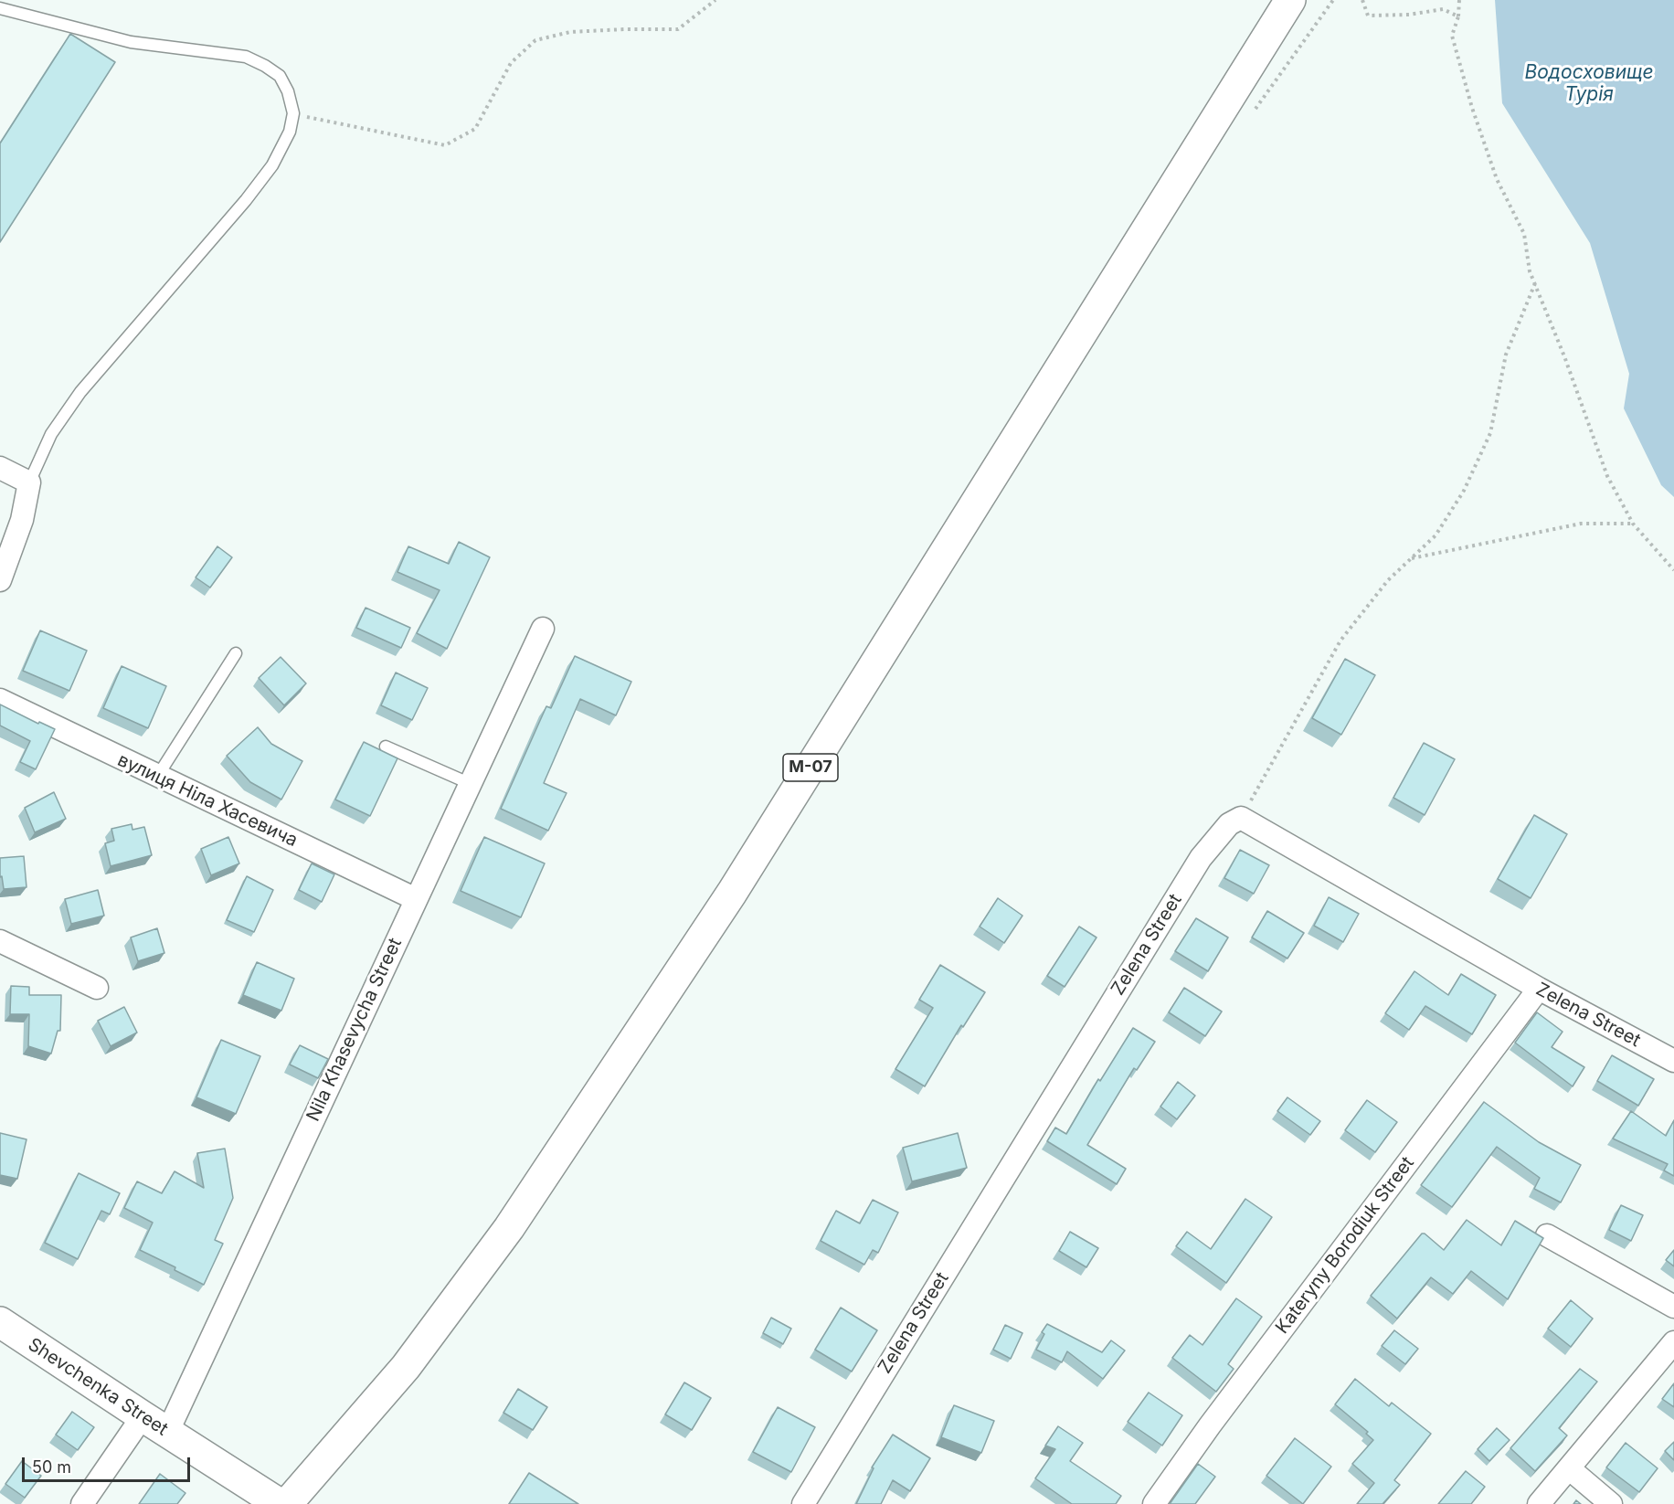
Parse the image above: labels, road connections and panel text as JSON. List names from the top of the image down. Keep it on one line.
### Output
{"streets":{"main road":["М-07","Shevchenka Street"],"street":["вулиця Ніла Хасевича","Zelena Street","Nila Khasevycha Street","Kateryny Borodiuk Street"]},"crossings":[["вулиця Ніла Хасевича","Nila Khasevycha Street"],["Zelena Street","Kateryny Borodiuk Street"],["Nila Khasevycha Street","Shevchenka Street"]],"water":["Водосховище Турія"],"scale_bar":"50 m"}
